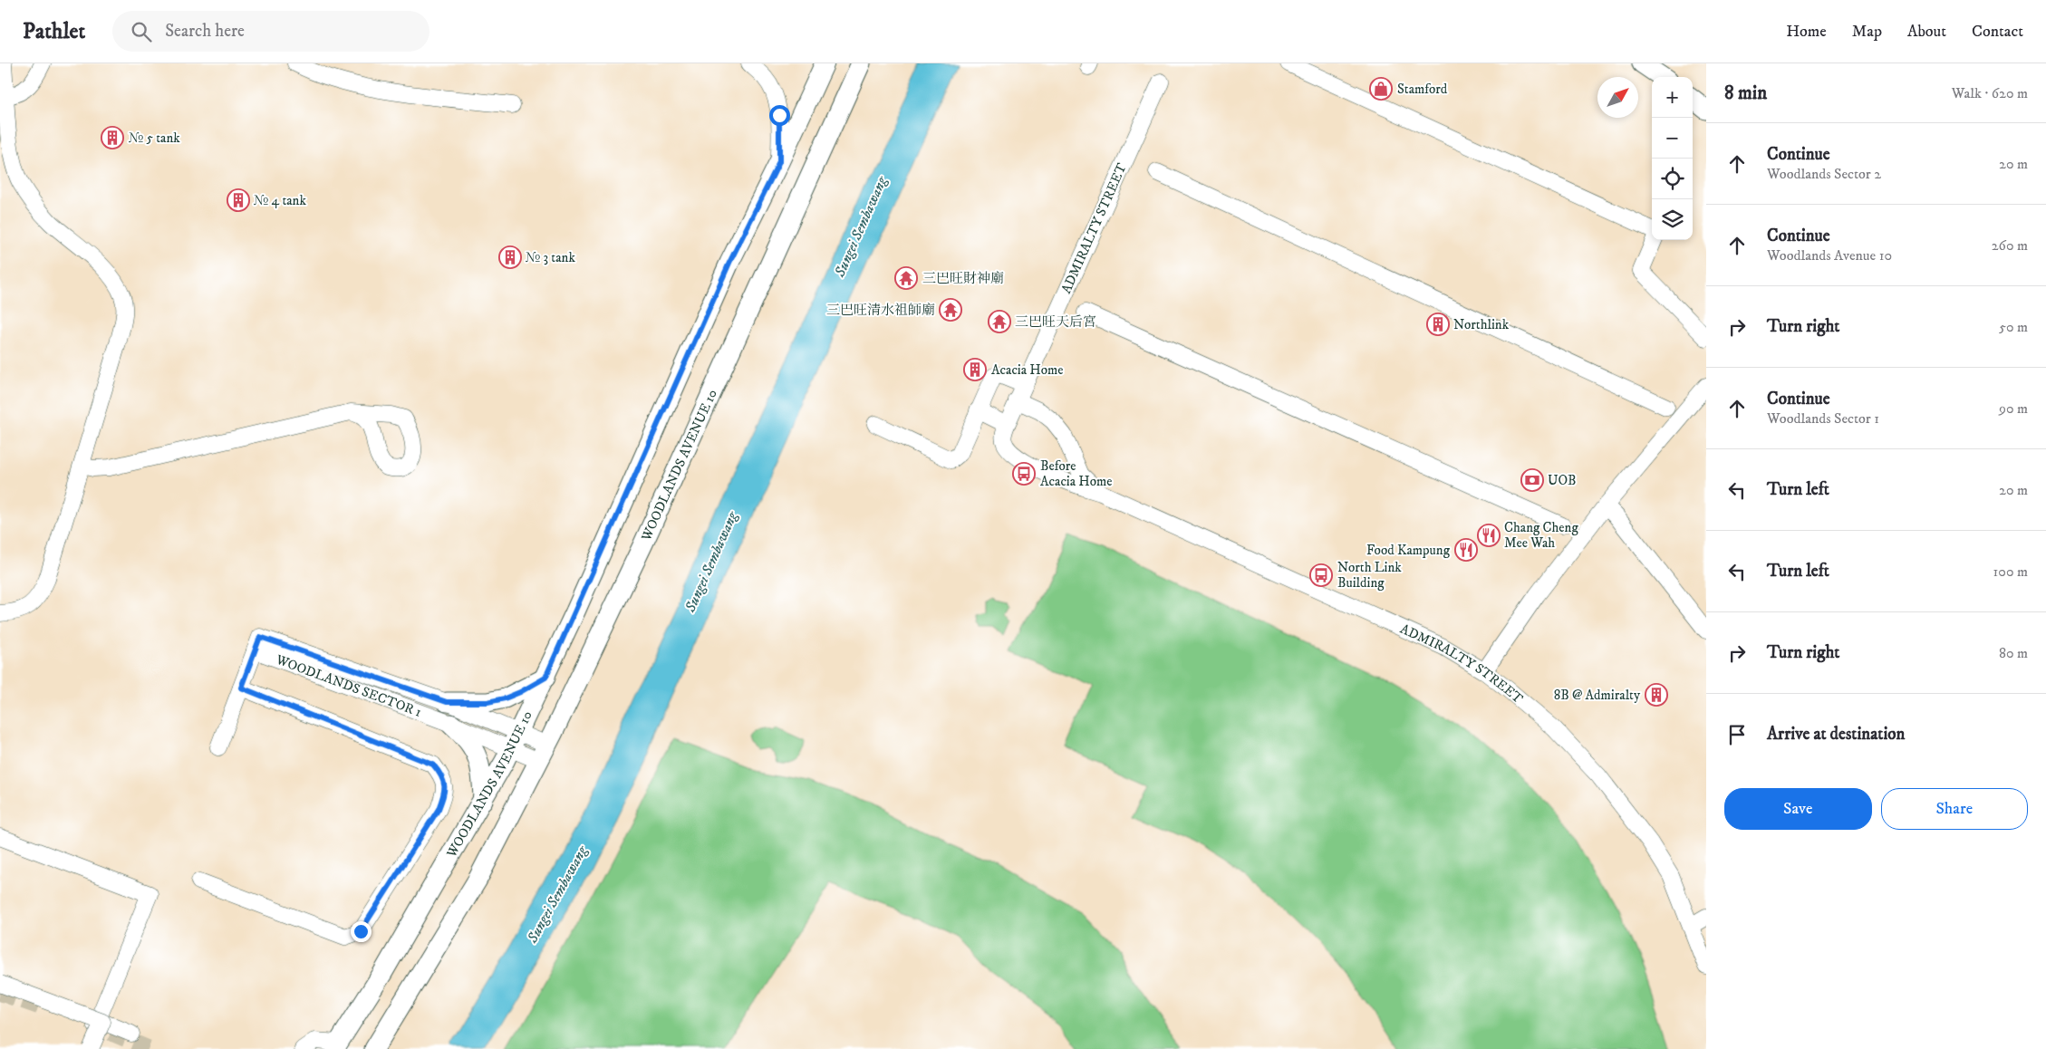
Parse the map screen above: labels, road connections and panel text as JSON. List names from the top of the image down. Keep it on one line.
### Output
{"streets":{"main road":["WOODLANDS AVENUE 10"],"street":["ADMIRALTY STREET","WOODLANDS SECTOR 1"]},"crossings":[["WOODLANDS AVENUE 10","WOODLANDS SECTOR 1"]],"water":["Sungei Sembawang"],"places":{"shop":["Stamford"],"building":["№ 5 tank","№ 4 tank","№ 3 tank","Northlink","Acacia Home","8B @ Admiralty"],"temple":["三巴旺財神廟","三巴旺清水祖師廟","三巴旺天后宮"],"bus stop":["Before Acacia Home","North Link Building"],"bank":["UOB"],"restaurant":["Chang Cheng Mee Wah","Food Kampung"]},"north":"top right","page":{"header":"Pathlet","search":"Search here","nav":["Home","Map","About","Contact"],"heading":["8 min","Walk · 620 m"],"map_buttons":["+","−"],"list":[["Continue","Woodlands Sector 2","20 m"],["Continue","Woodlands Avenue 10","260 m"],["Turn right","50 m"],["Continue","Woodlands Sector 1","90 m"],["Turn left","20 m"],["Turn left","100 m"],["Turn right","80 m"],"Arrive at destination"],"buttons":["Save","Share"]}}
